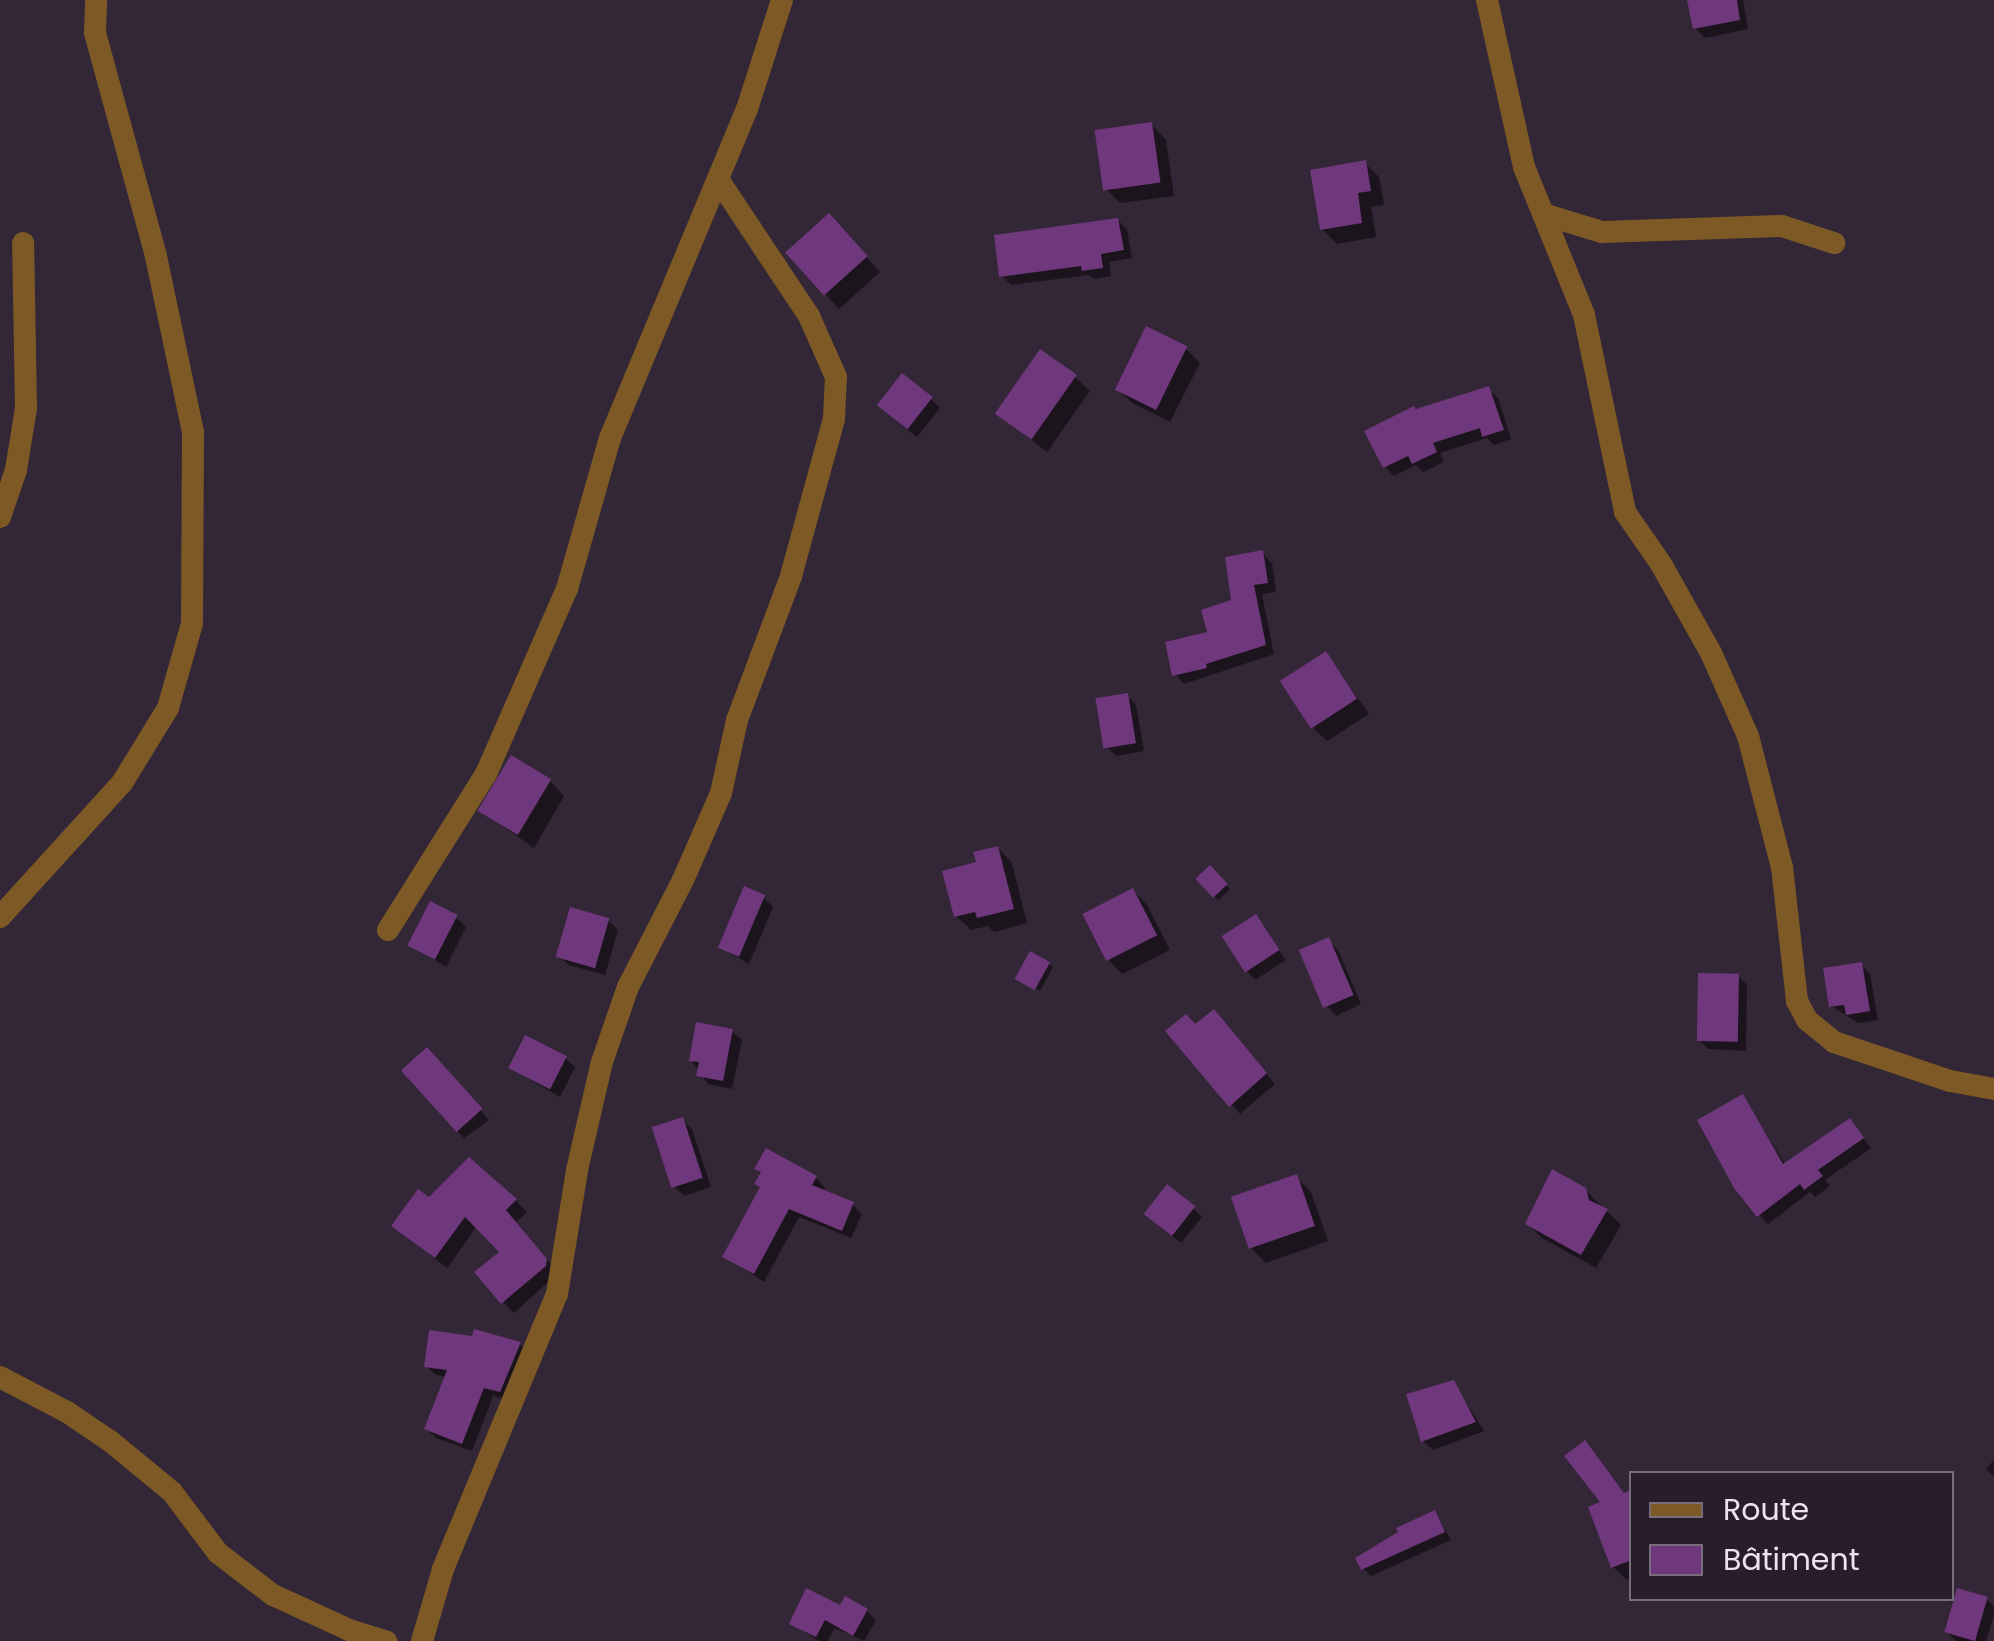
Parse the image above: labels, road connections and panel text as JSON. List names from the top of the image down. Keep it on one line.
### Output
{"legend":["Route","Bâtiment"]}
